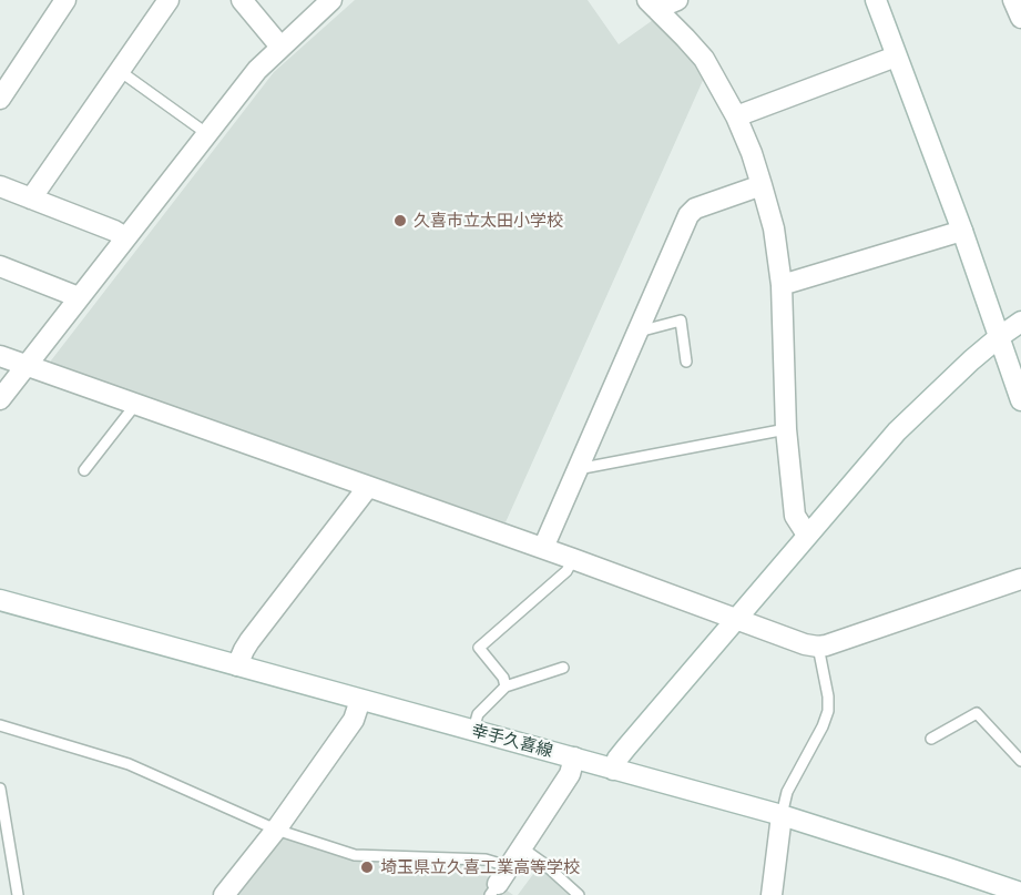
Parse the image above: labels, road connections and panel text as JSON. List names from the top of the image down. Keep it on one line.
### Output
{"streets":{"street":["幸手久喜線"]},"places":["久喜市立太田小学校","埼玉県立久喜工業高等学校"]}
